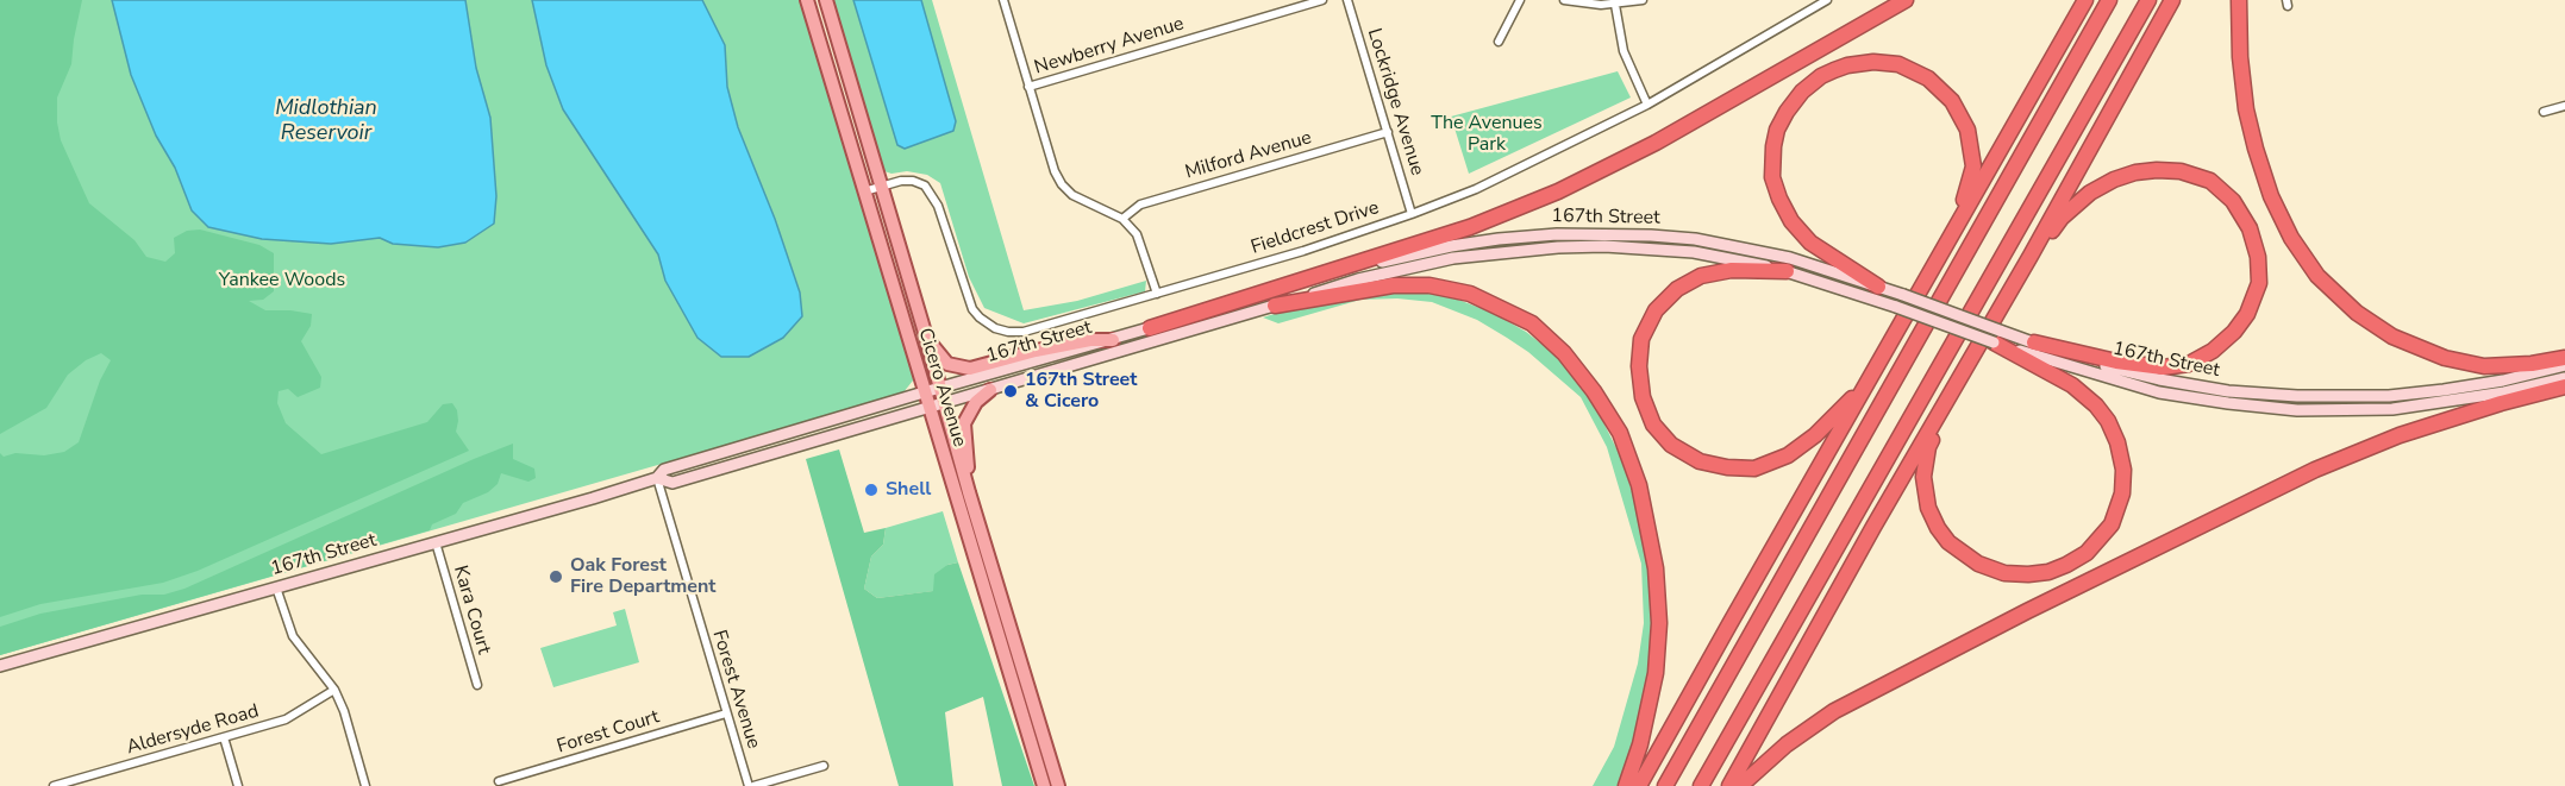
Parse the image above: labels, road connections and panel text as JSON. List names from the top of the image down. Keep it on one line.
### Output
{"streets":{"main road":["167th Street","Cicero Avenue"],"street":["Newberry Avenue","Lockridge Avenue","Milford Avenue","Fieldcrest Drive","Kara Court","Forest Avenue","Aldersyde Road","Forest Court"]},"crossings":[["Lockridge Avenue","Milford Avenue"],["Lockridge Avenue","Fieldcrest Drive"],["167th Street","Cicero Avenue"],["167th Street","Kara Court"],["167th Street","Forest Avenue"],["Fieldcrest Drive","Cicero Avenue"],["Forest Avenue","Forest Court"]],"water":["Midlothian Reservoir"],"parks":["The Avenues Park","Yankee Woods"],"places":["167th Street & Cicero","Shell","Oak Forest Fire Department"]}
